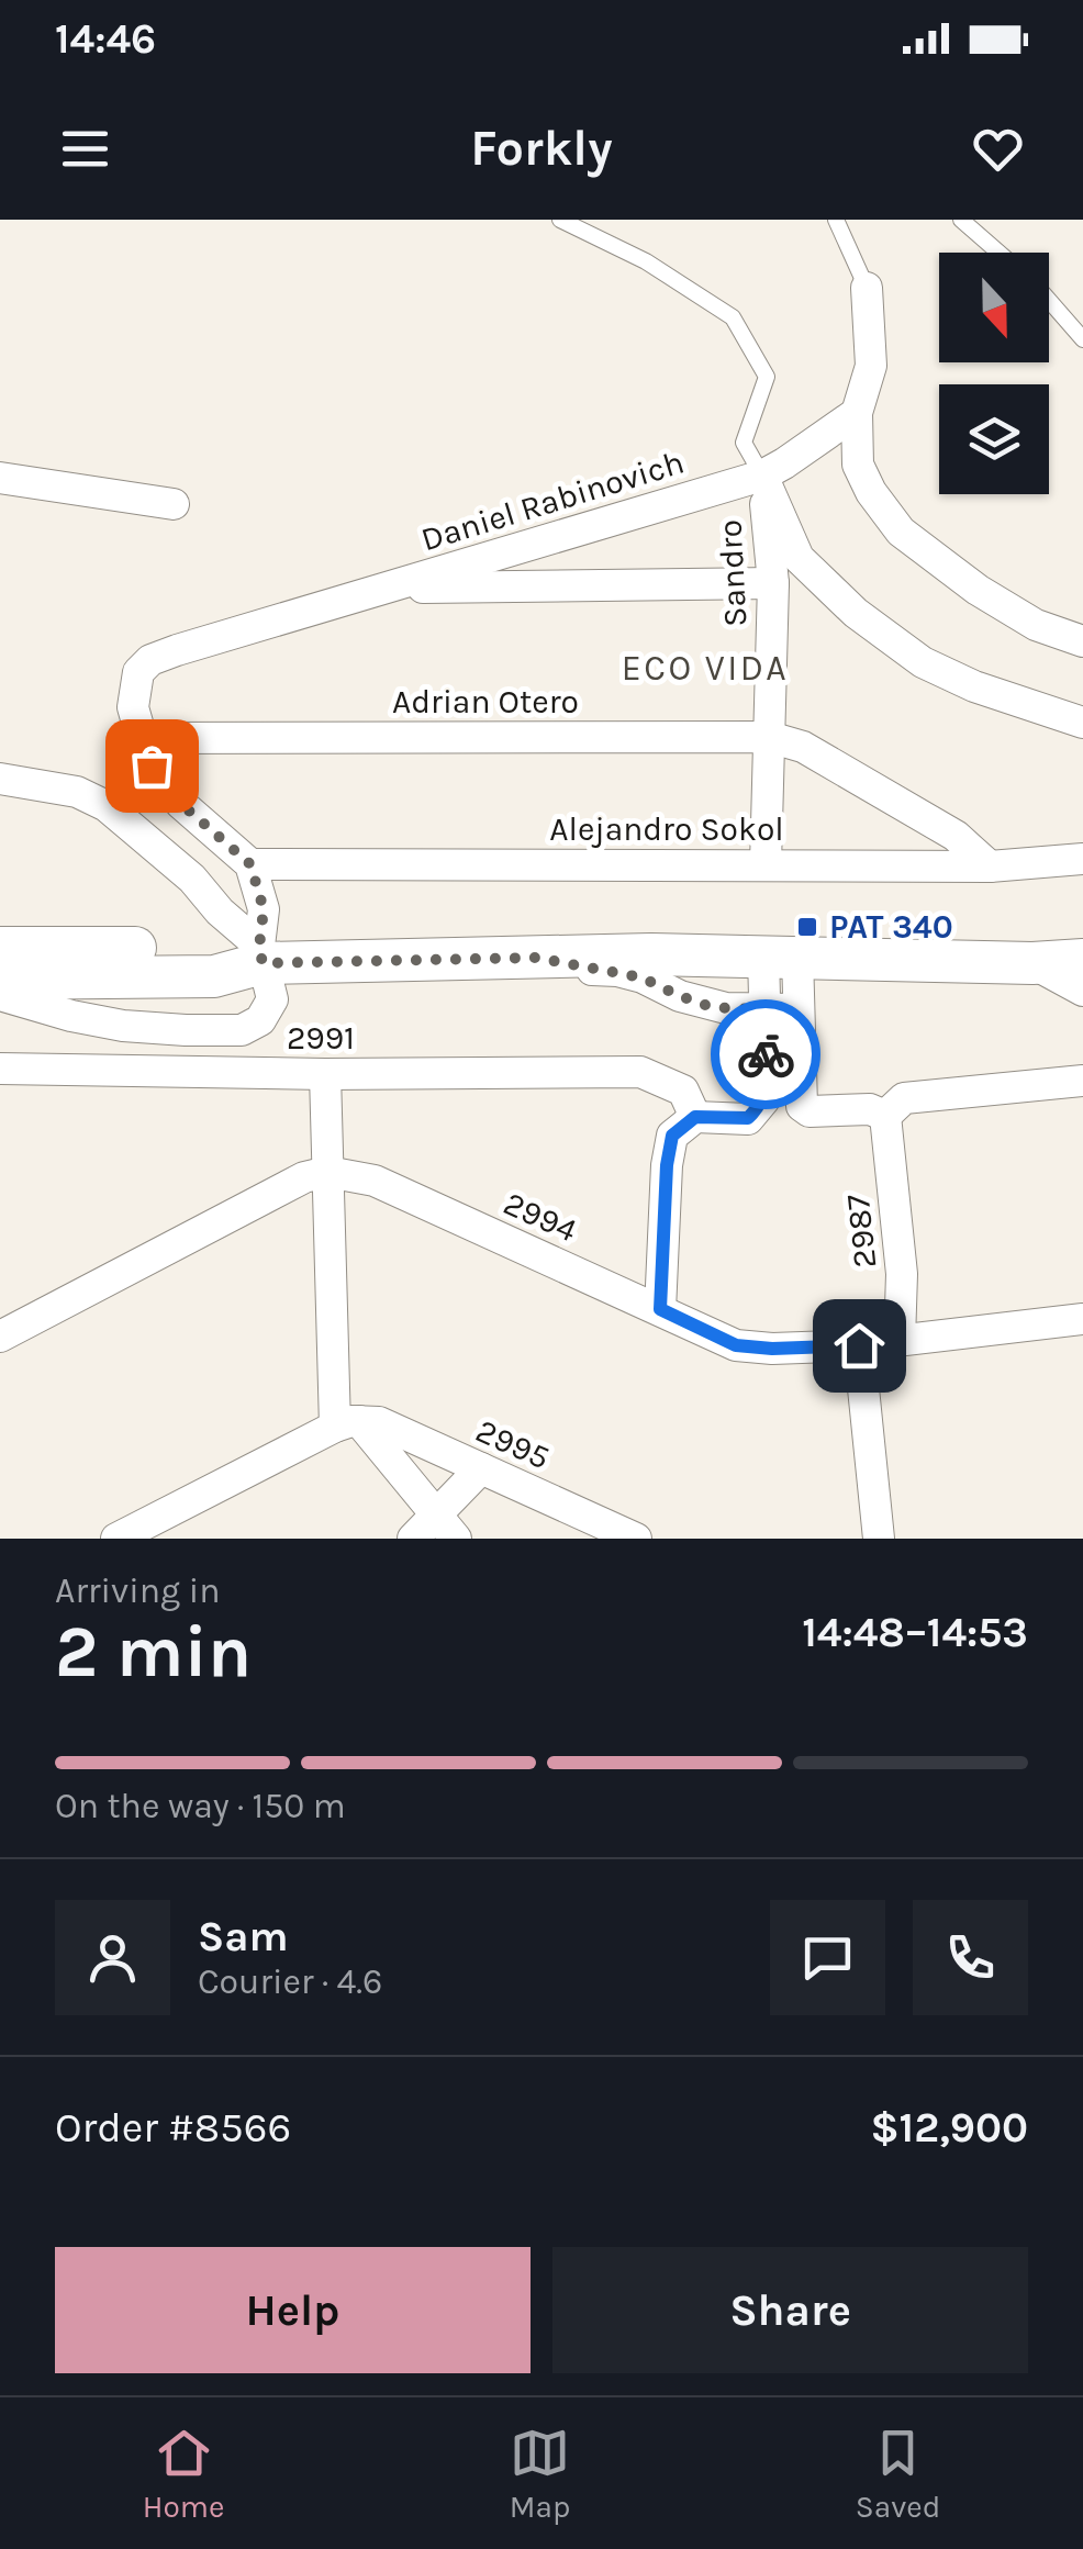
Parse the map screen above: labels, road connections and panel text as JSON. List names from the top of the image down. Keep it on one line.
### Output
{"streets":{"street":["Daniel Rabinovich","Sandro","Adrian Otero","Alejandro Sokol","2991","2994","2987","2995"]},"crossings":[["Daniel Rabinovich","Sandro"],["Daniel Rabinovich","Adrian Otero"],["Sandro","Adrian Otero"],["Sandro","Alejandro Sokol"],["Adrian Otero","Alejandro Sokol"],["2994","2987"]],"districts":["ECO VIDA"],"places":{"transit":["PAT 340"]},"north":"bottom","page":{"status":"14:46","header":"Forkly","heading":["2 min","Arriving in","14:48–14:53"],"panel":["Sam","Courier · 4.6","Order #8566","$12,900"],"bar":"On the way · 150 m","buttons":["Help","Share"],"tabs":["Home","Map","Saved"]}}
